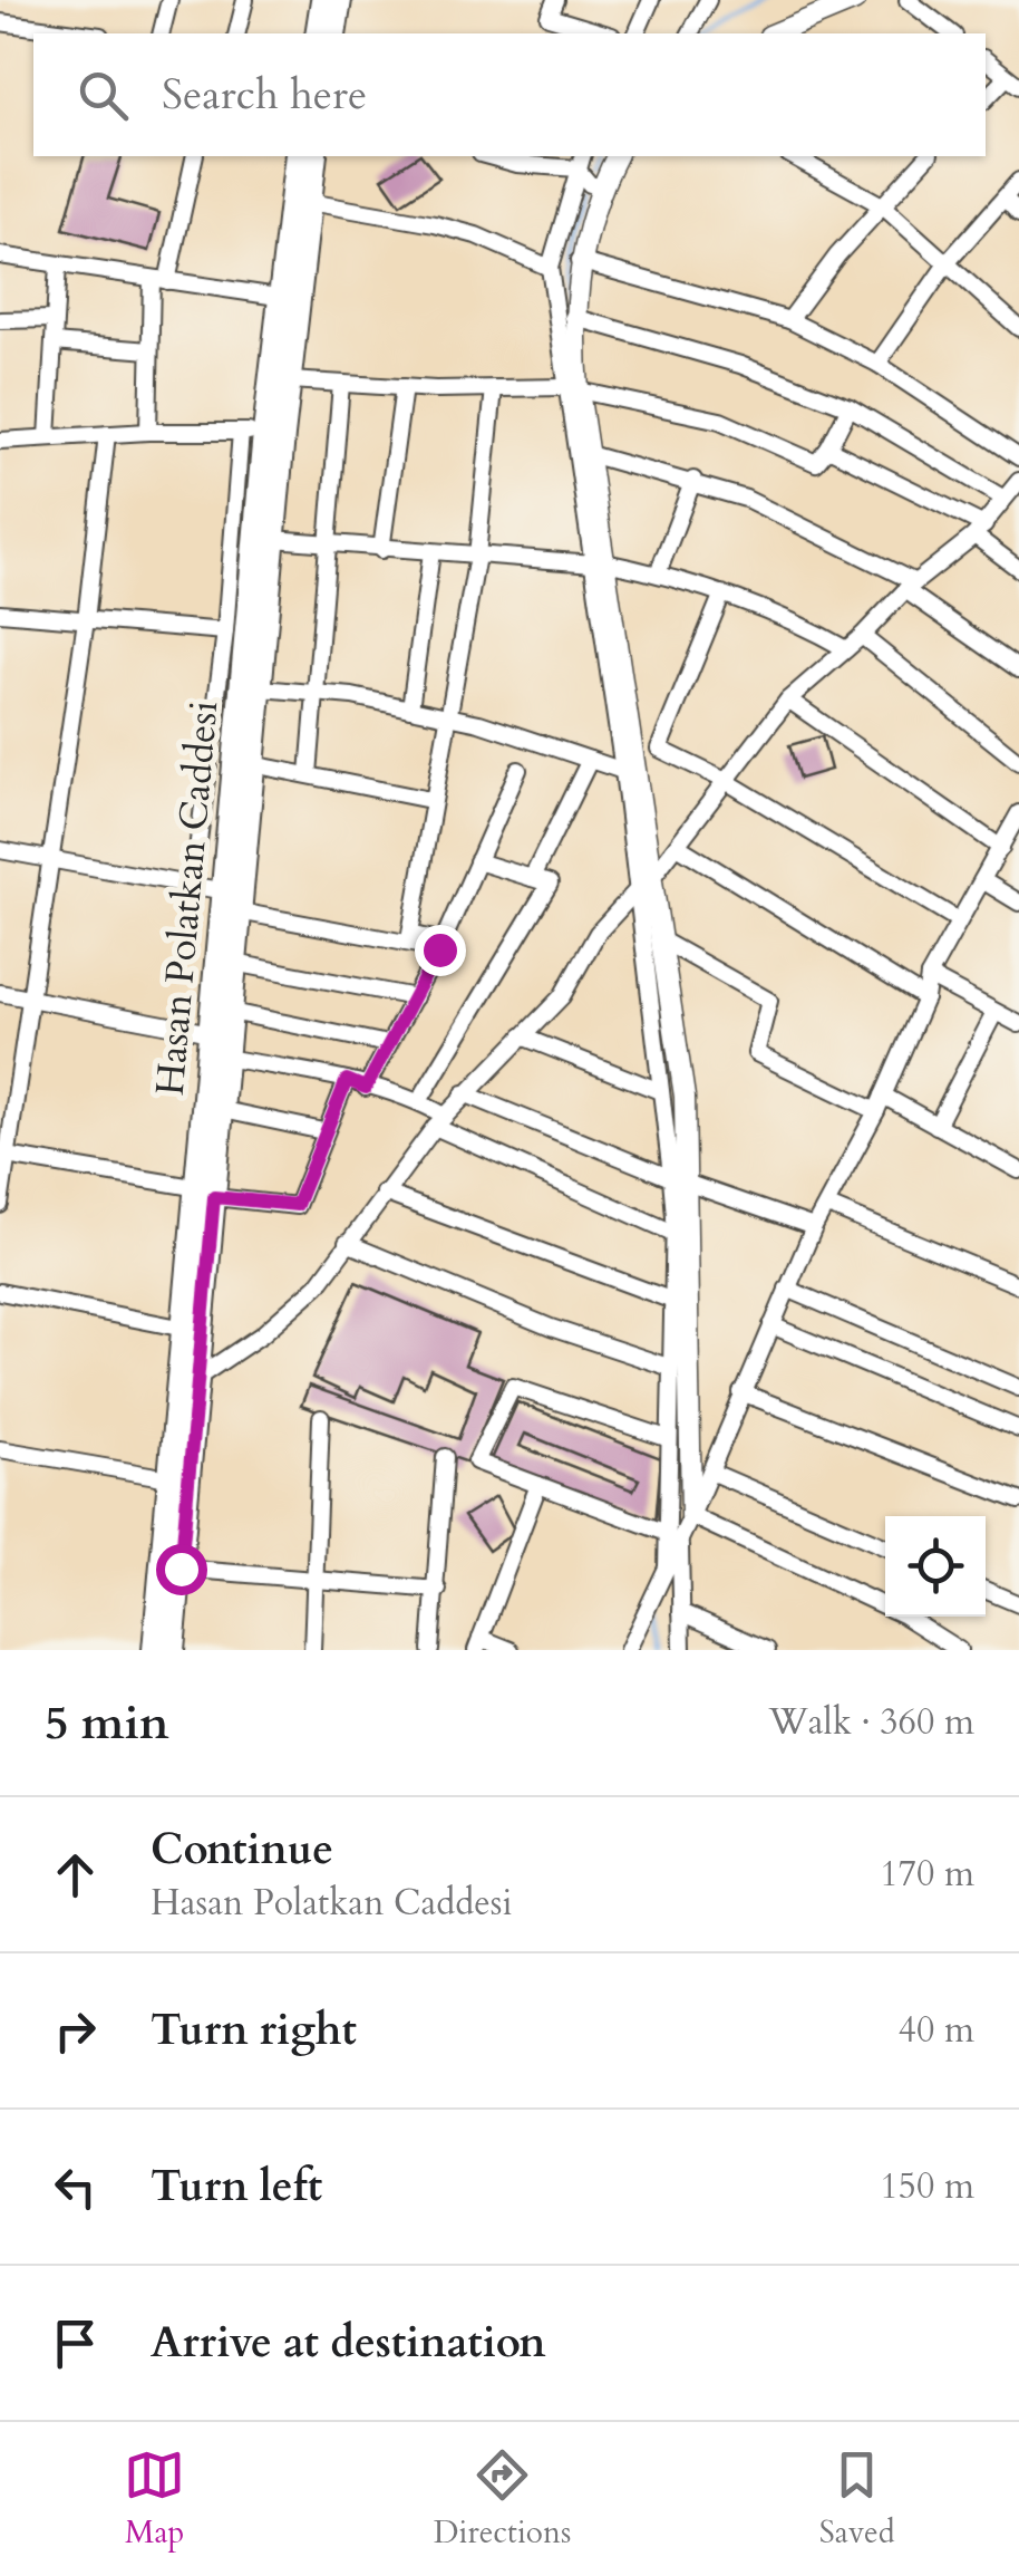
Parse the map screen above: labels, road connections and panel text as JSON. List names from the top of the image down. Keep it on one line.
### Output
{"streets":{"main road":["Hasan Polatkan Caddesi"]},"page":{"search":"Search here","heading":["5 min","Walk · 360 m"],"list":[["Continue","Hasan Polatkan Caddesi","170 m"],["Turn right","40 m"],["Turn left","150 m"],"Arrive at destination"],"nav":["Map","Directions","Saved"]}}
